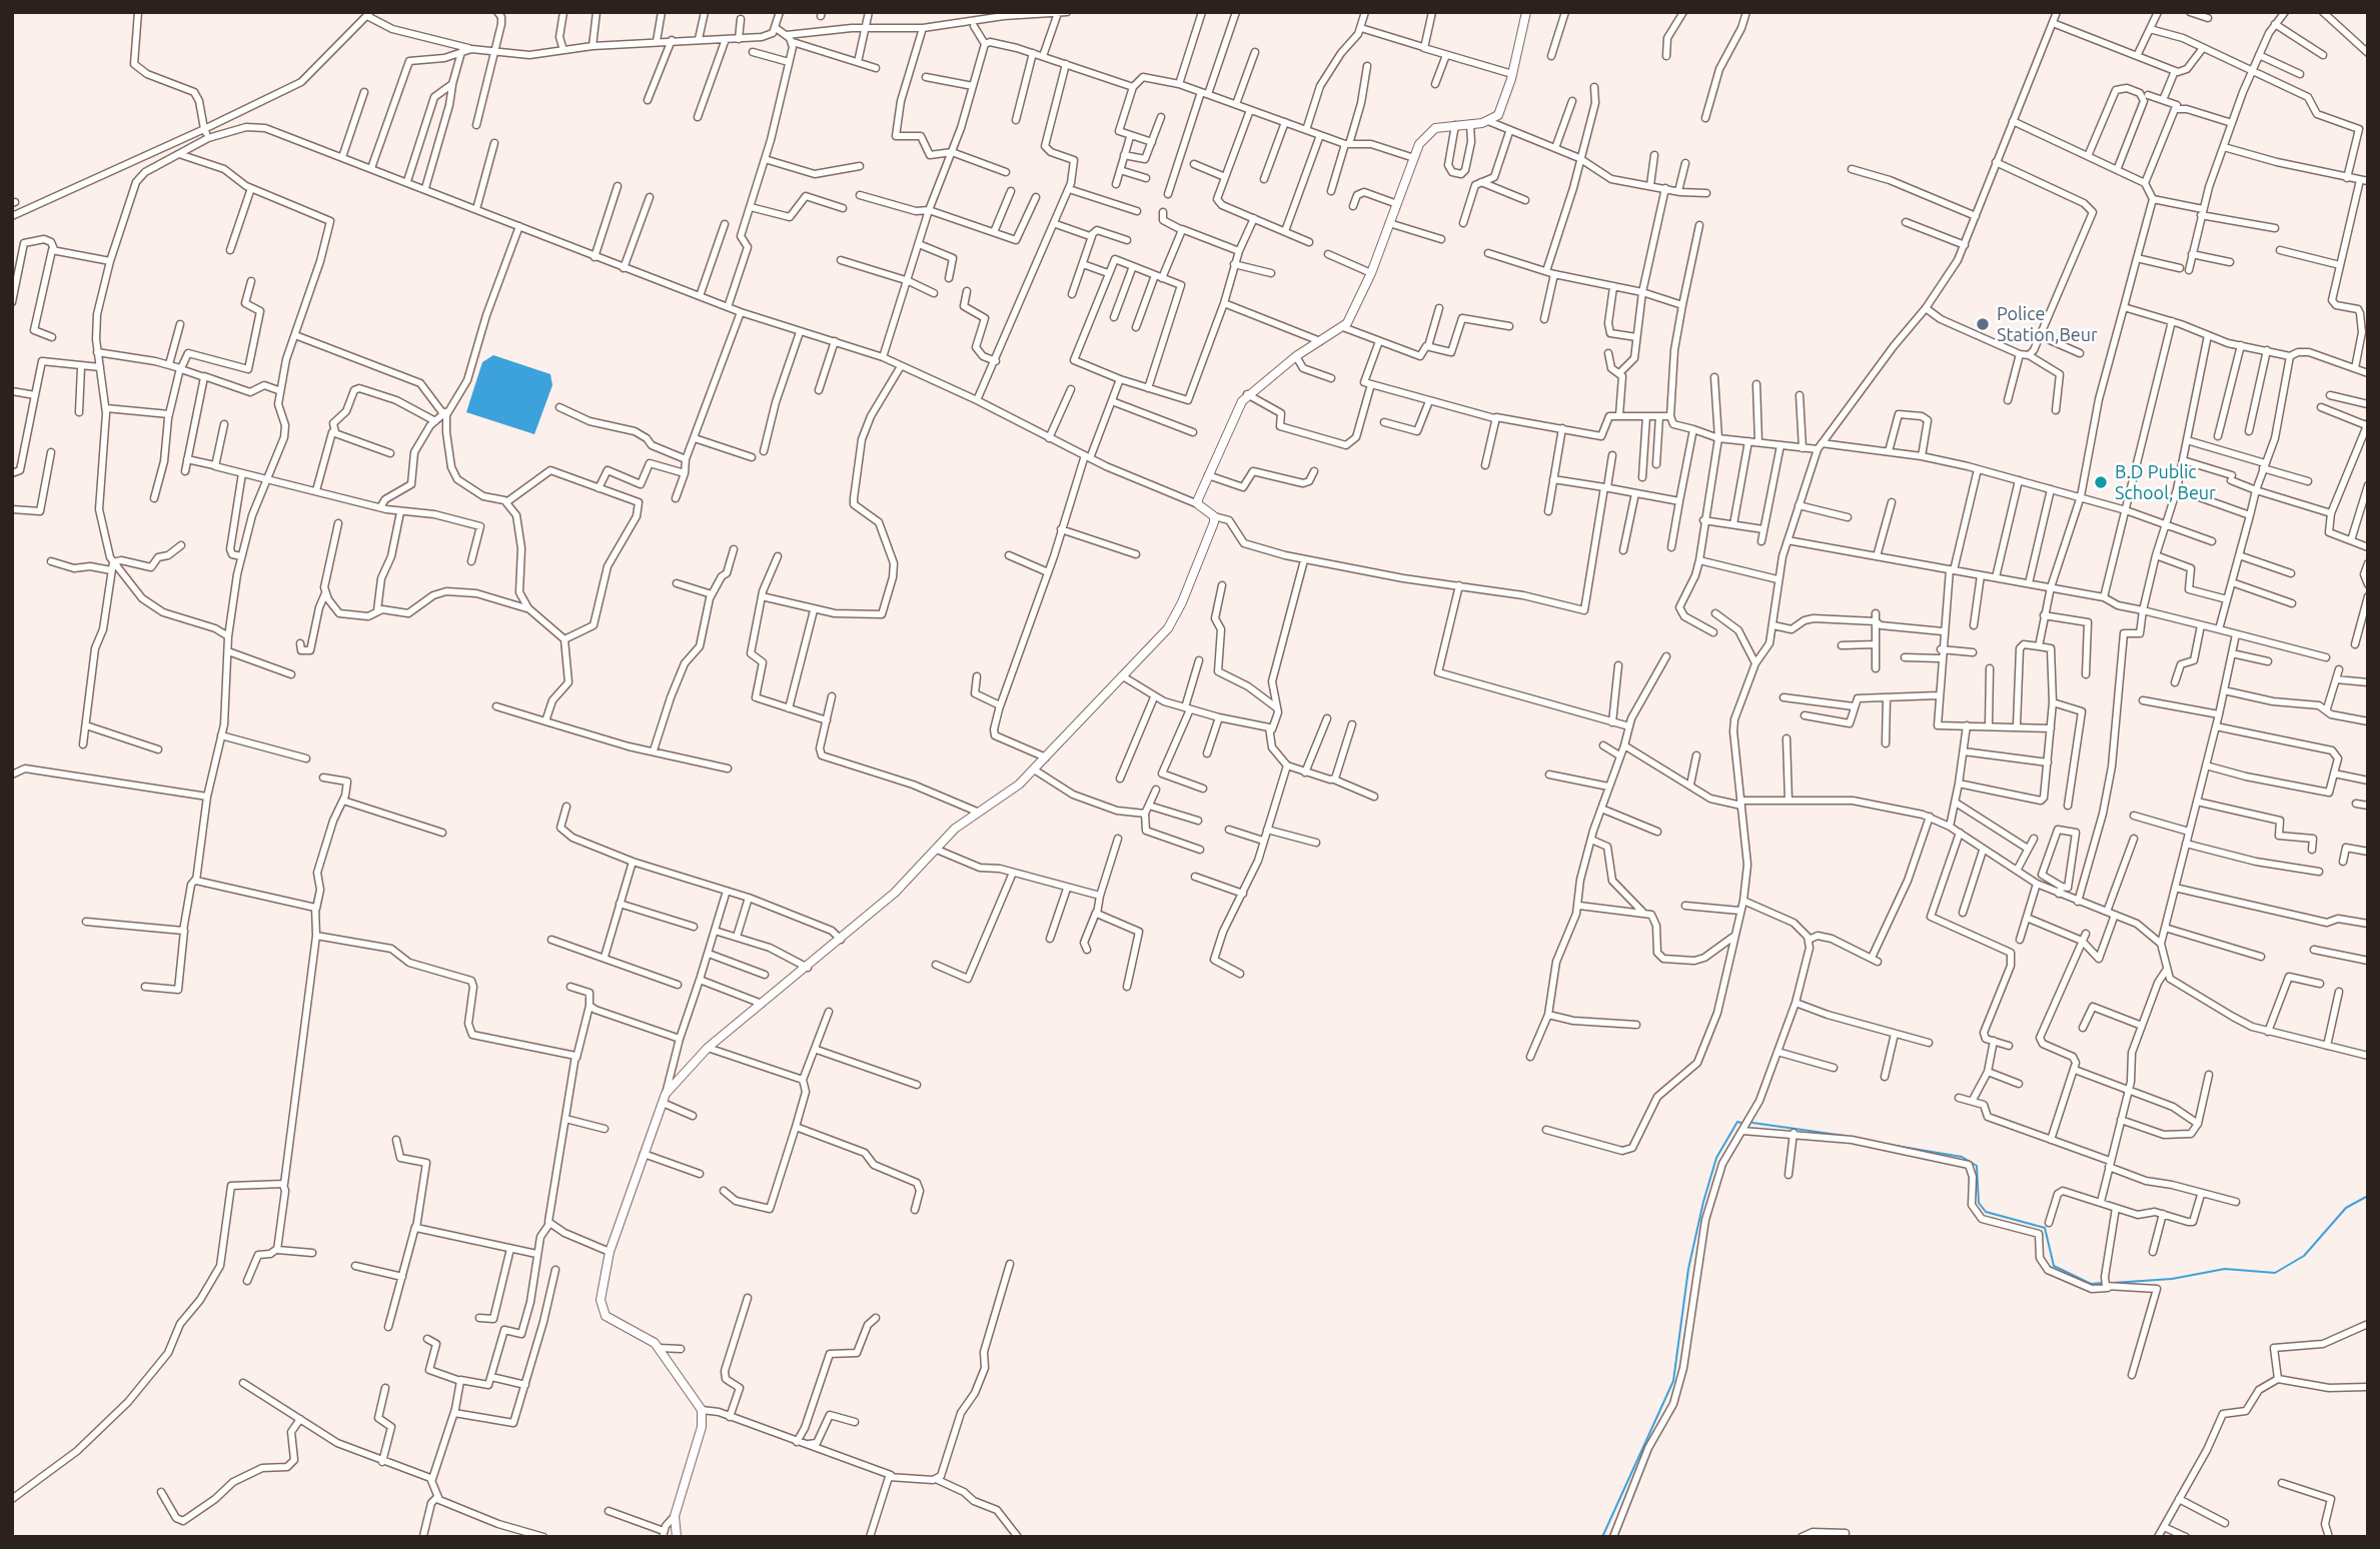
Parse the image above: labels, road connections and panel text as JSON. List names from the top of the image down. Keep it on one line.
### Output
{"places":["Police Station,Beur","B.D Public School, Beur"]}
